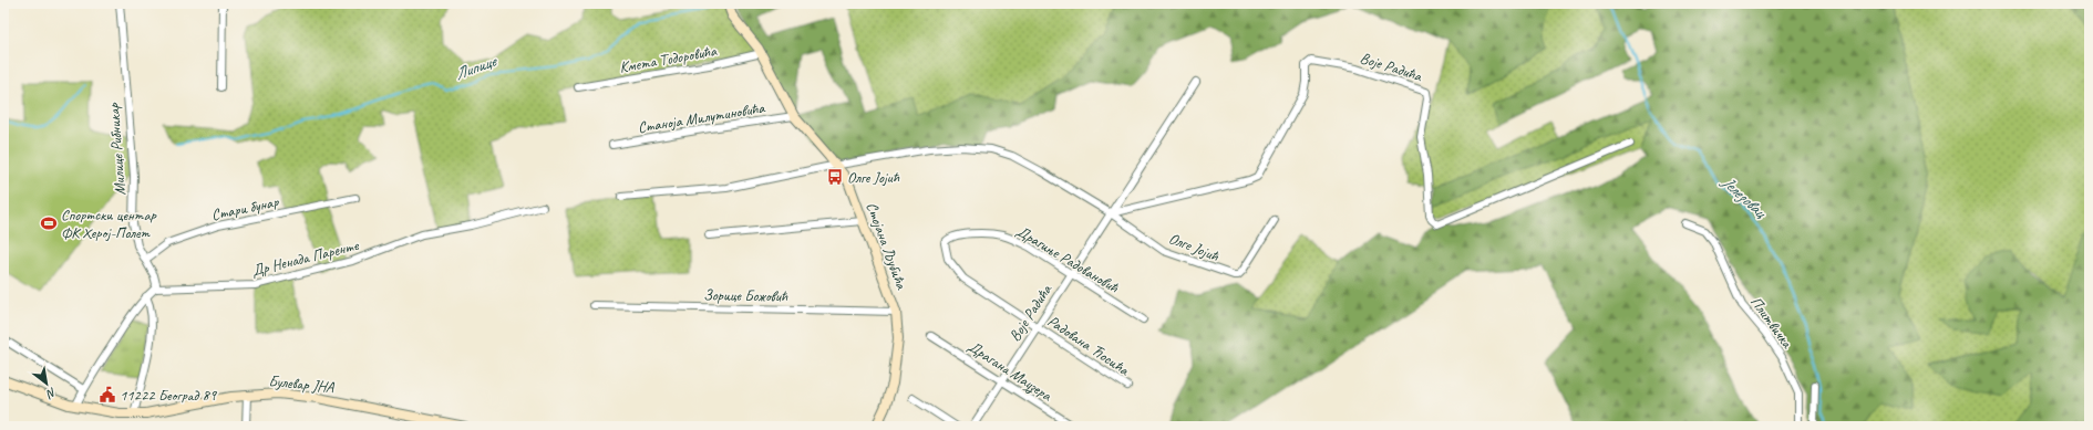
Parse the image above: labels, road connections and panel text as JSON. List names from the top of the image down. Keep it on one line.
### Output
{"streets":{"main road":["Стојана Љубића","Булевар ЈНА"],"street":["Кмета Тодоровића","Воје Радића","Станоја Милутиновића","Милице Рибникар","Стари бунар","Олге Јојић","Др Ненада Паренте","Драгиње Радовановић","Зорице Божовић","Плитвичка","Радована Ћосића","Драгана Маузера"]},"crossings":[["Кмета Тодоровића","Стојана Љубића"],["Воје Радића","Олге Јојић"],["Воје Радића","Драгиње Радовановић"],["Воје Радића","Радована Ћосића"],["Воје Радића","Драгана Маузера"],["Станоја Милутиновића","Стојана Љубића"],["Милице Рибникар","Стари бунар"],["Милице Рибникар","Др Ненада Паренте"],["Стојана Љубића","Олге Јојић"],["Стојана Љубића","Зорице Божовић"],["Драгиње Радовановић","Радована Ћосића"]],"water":["Липице","Јелезовац"],"places":{"bus stop":["Олге Јојић"],"sports":["Спортски центар ФК Херој-Полет"],"public building":["11222 Београд 89"]},"north":"bottom right"}
